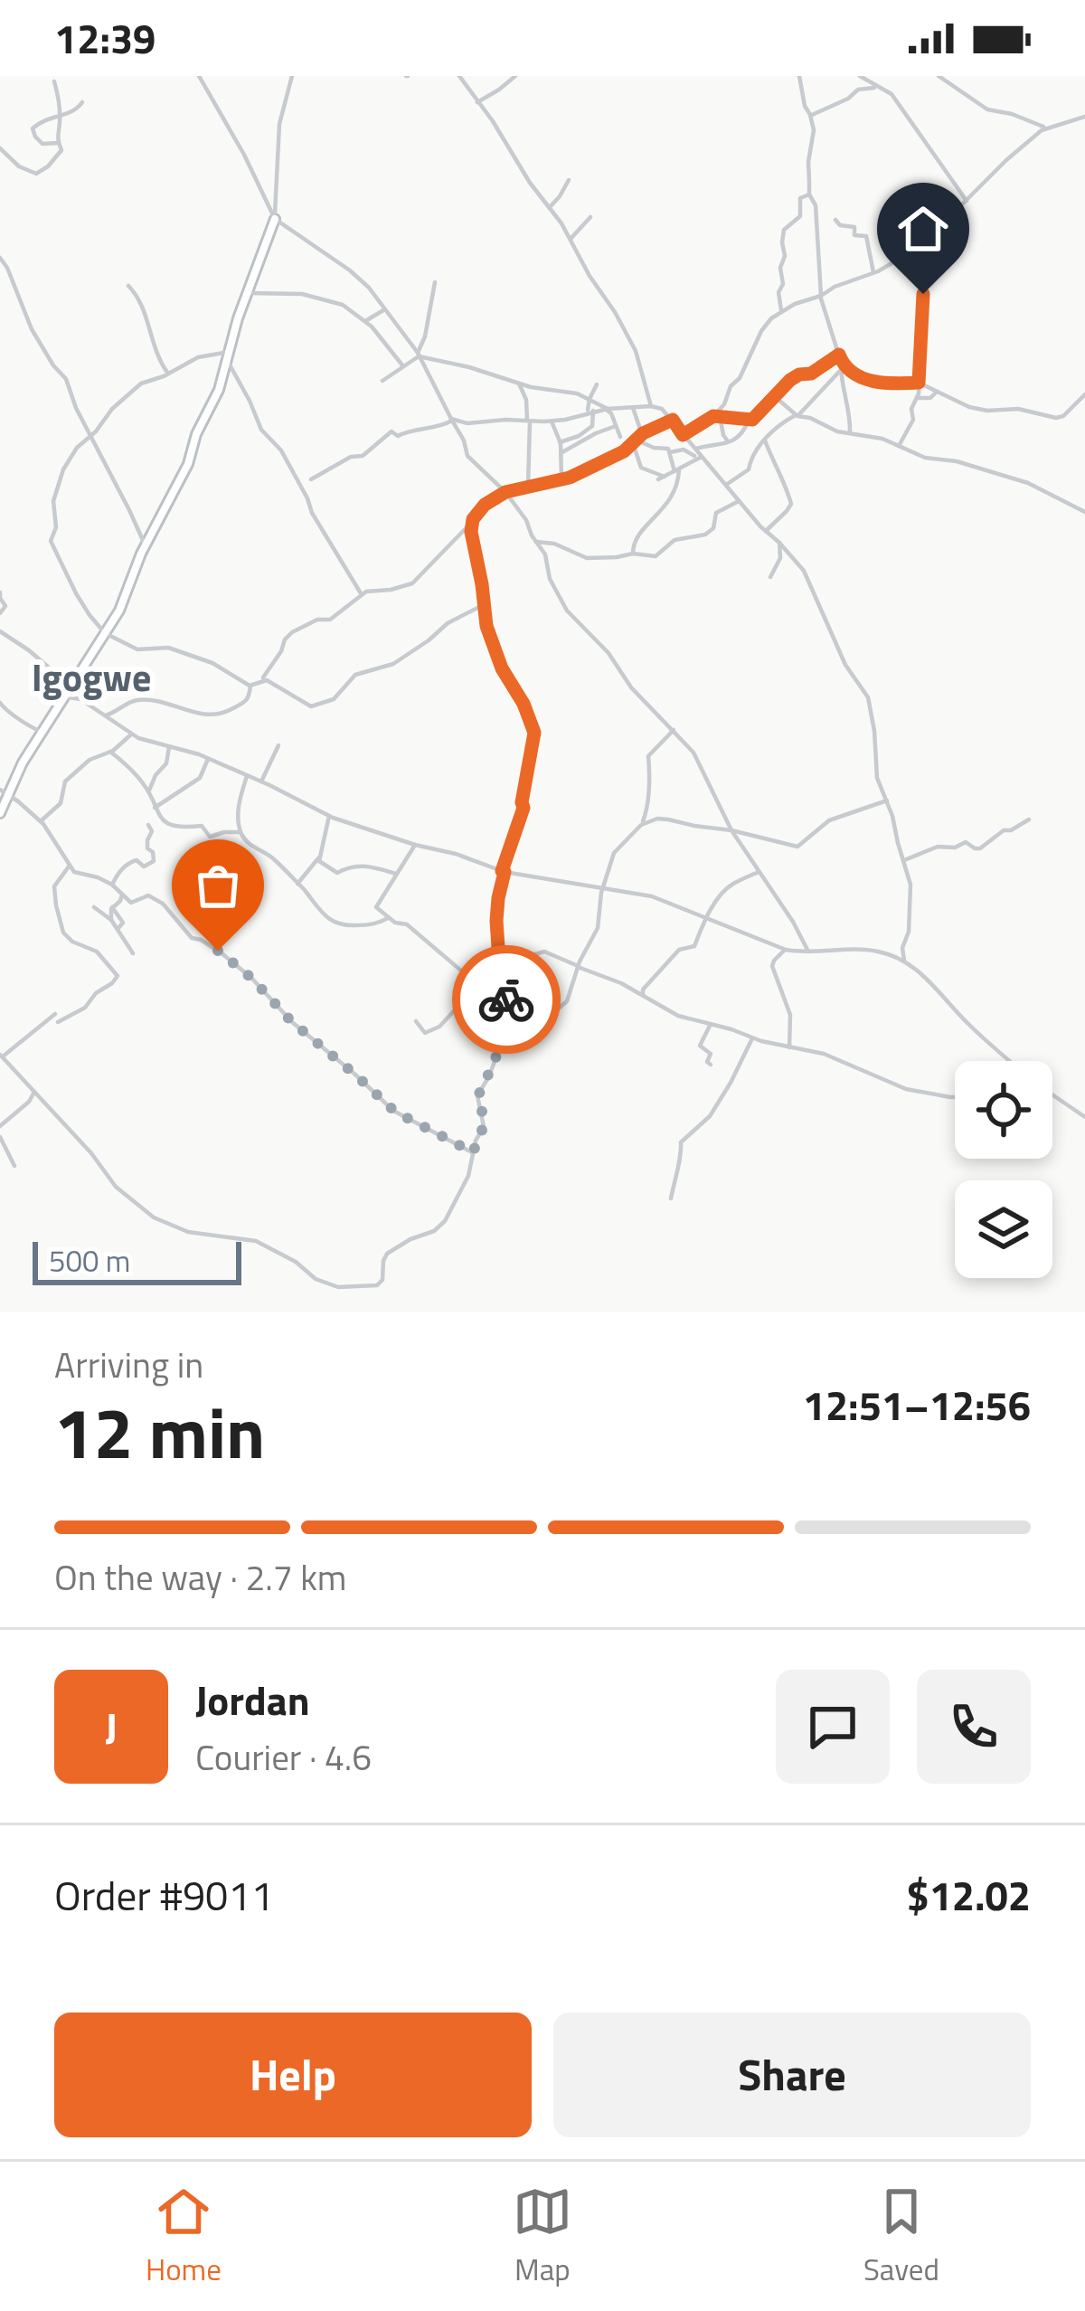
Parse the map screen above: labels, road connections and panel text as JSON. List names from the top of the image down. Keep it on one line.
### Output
{"districts":["Igogwe"],"scale_bar":"500 m","page":{"status":"12:39","scale":"500 m","heading":["12 min","Arriving in","12:51–12:56"],"panel":["Jordan","Courier · 4.6","Order #9011","$12.02"],"bar":"On the way · 2.7 km","round":"J","buttons":["Help","Share"],"tabs":["Home","Map","Saved"]}}
